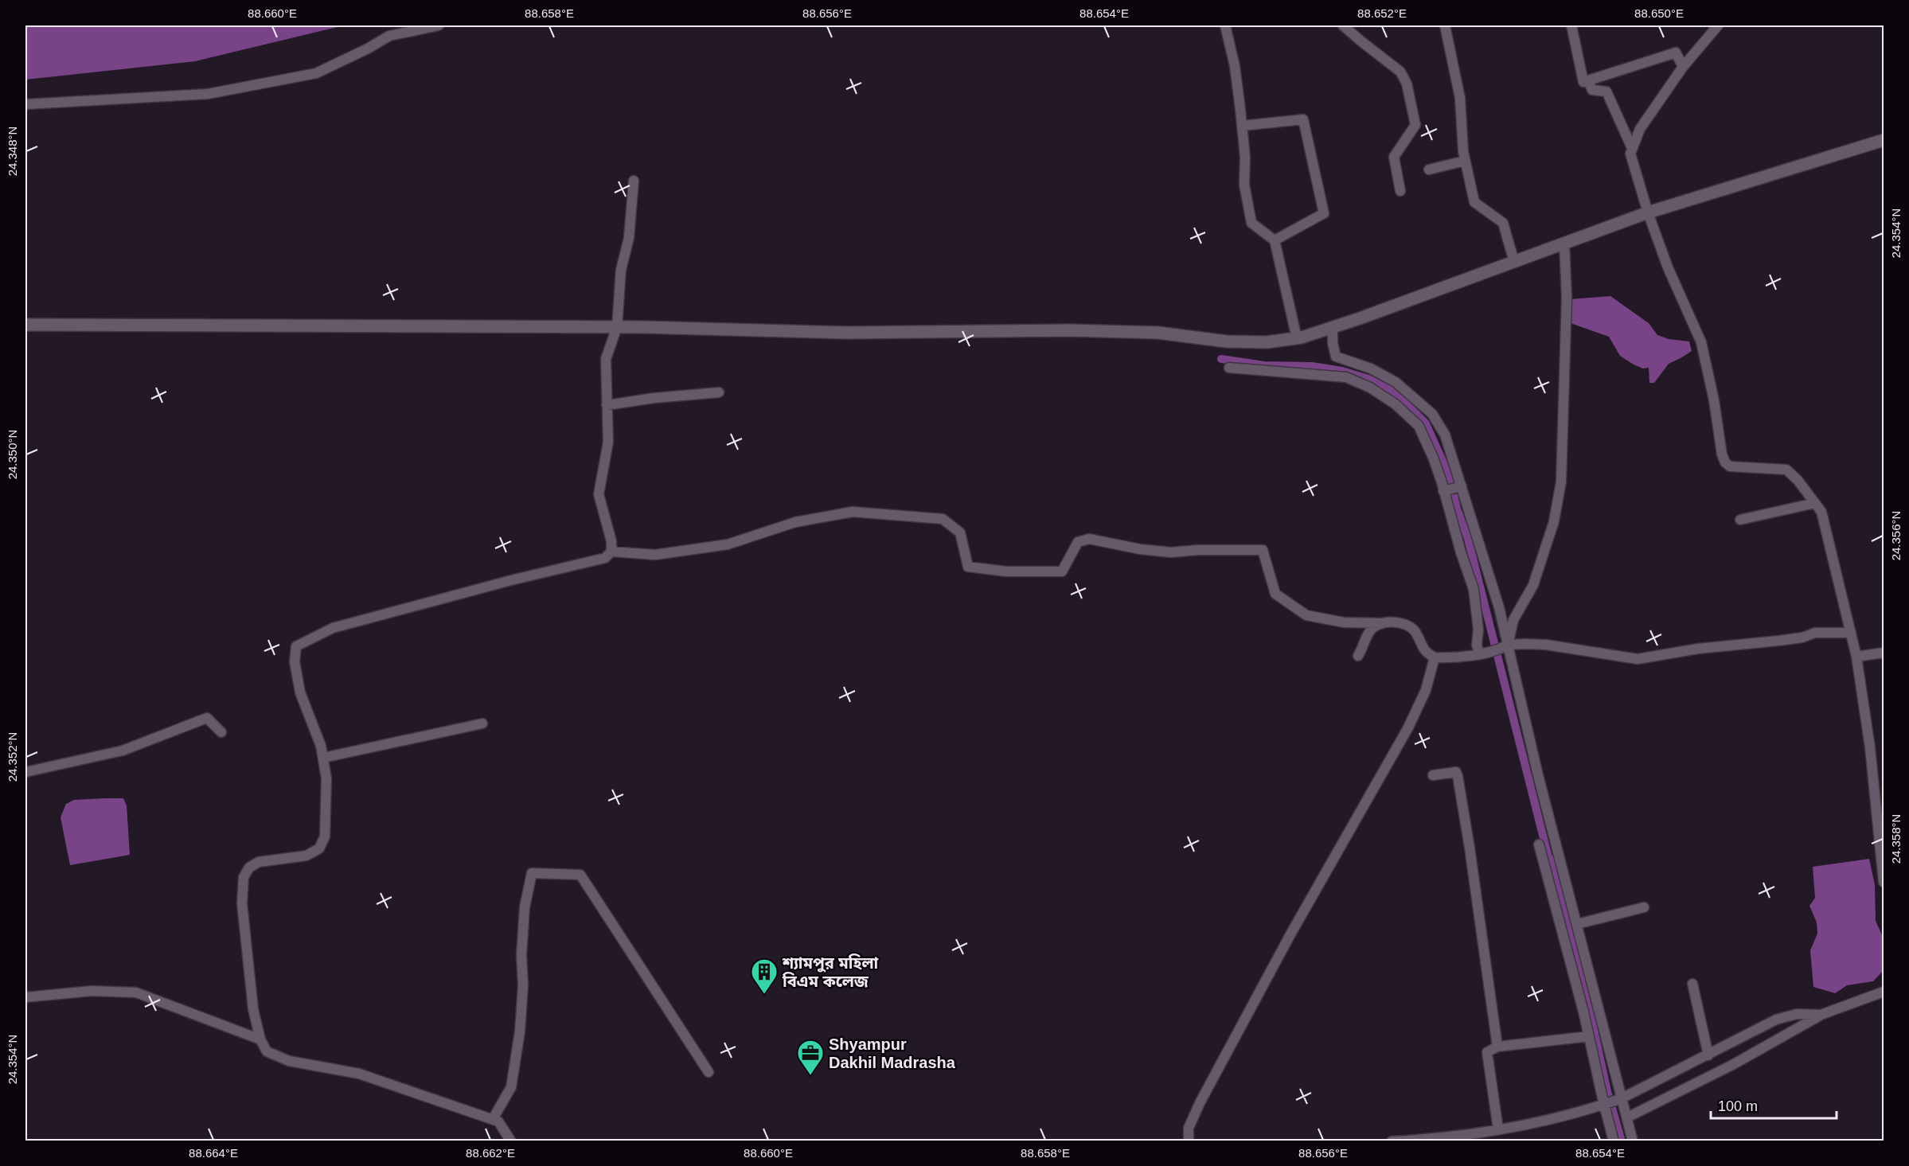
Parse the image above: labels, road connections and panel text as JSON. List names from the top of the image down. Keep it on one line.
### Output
{"places":{"building":["শ্যামপুর মহিলা বিএম কলেজ"],"office":["Shyampur Dakhil Madrasha"]},"scale_bar":"100 m","coordinates":["88.660°E","88.658°E","88.656°E","88.654°E","88.652°E","88.650°E","24.348°N","24.354°N","24.350°N","24.356°N","24.352°N","24.358°N","88.664°E","88.662°E"]}
